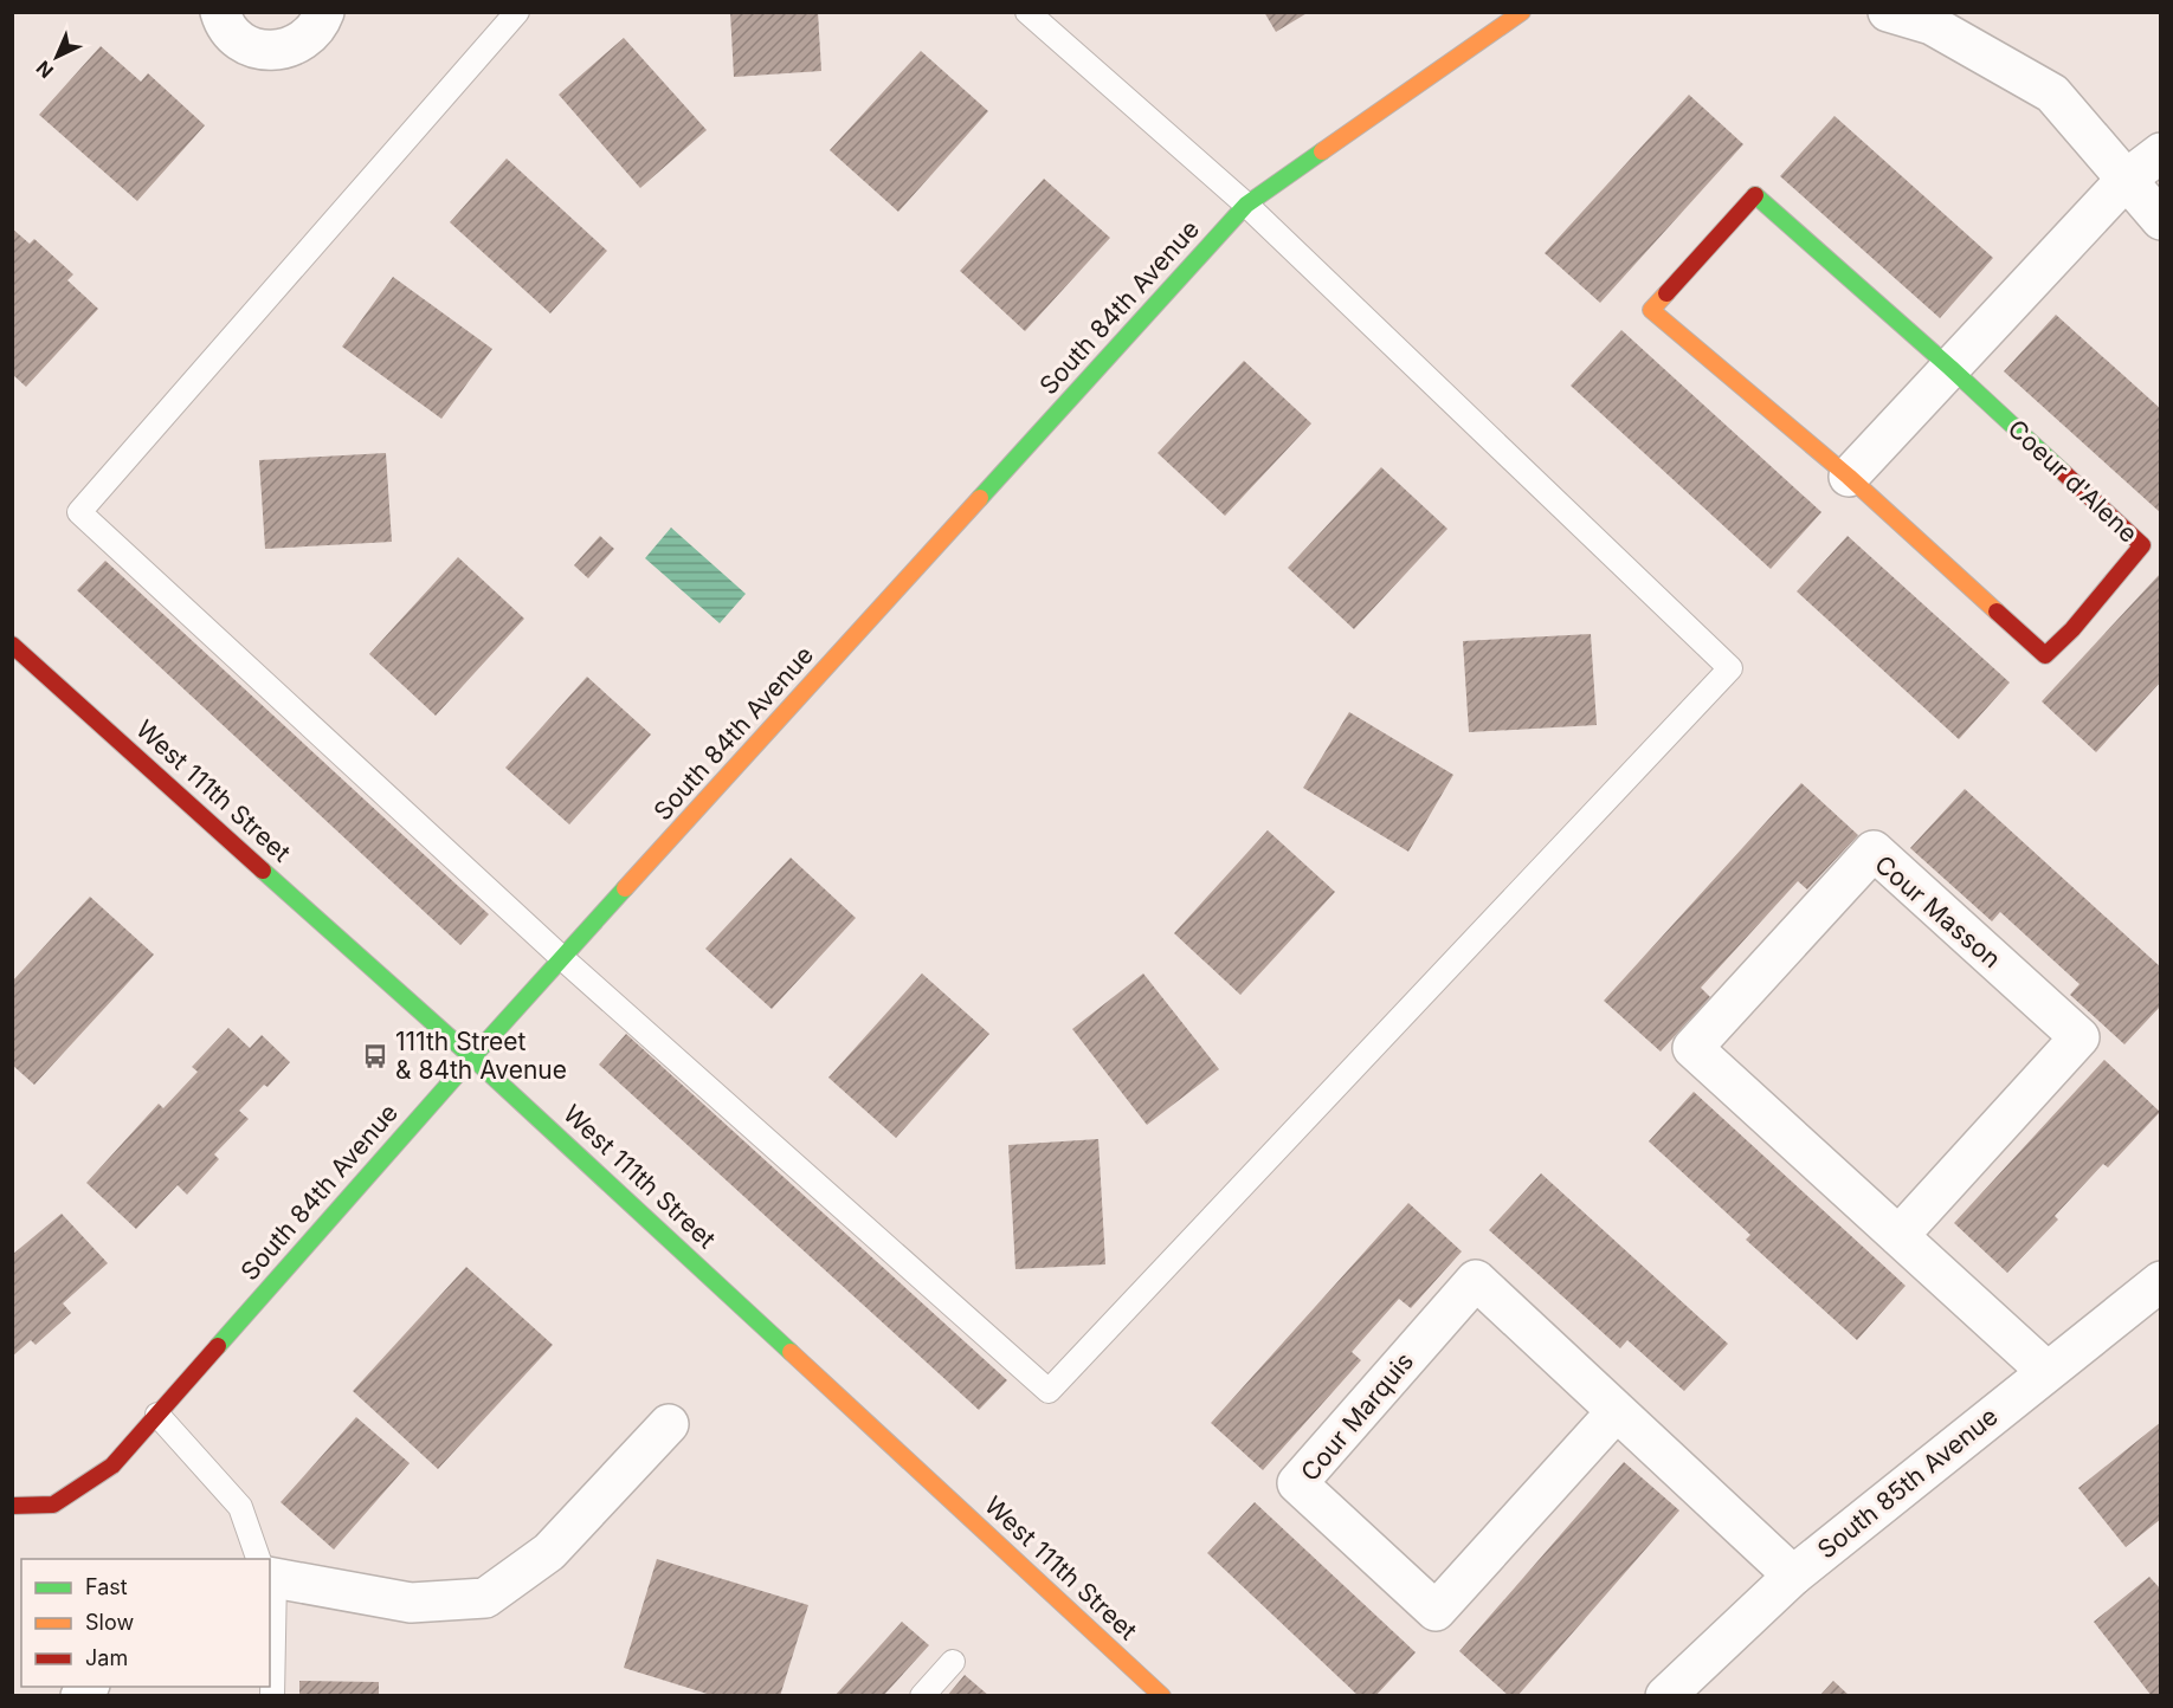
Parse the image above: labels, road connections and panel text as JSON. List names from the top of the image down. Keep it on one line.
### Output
{"streets":{"street":["South 84th Avenue","Coeur d'Alene","West 111th Street","Cour Masson","Cour Marquis","South 85th Avenue"]},"crossings":[["South 84th Avenue","West 111th Street"],["Cour Masson","South 85th Avenue"],["Cour Marquis","South 85th Avenue"]],"places":{"bus stop":["111th Street & 84th Avenue"]},"legend":["Fast","Slow","Jam"],"north":"bottom left"}
